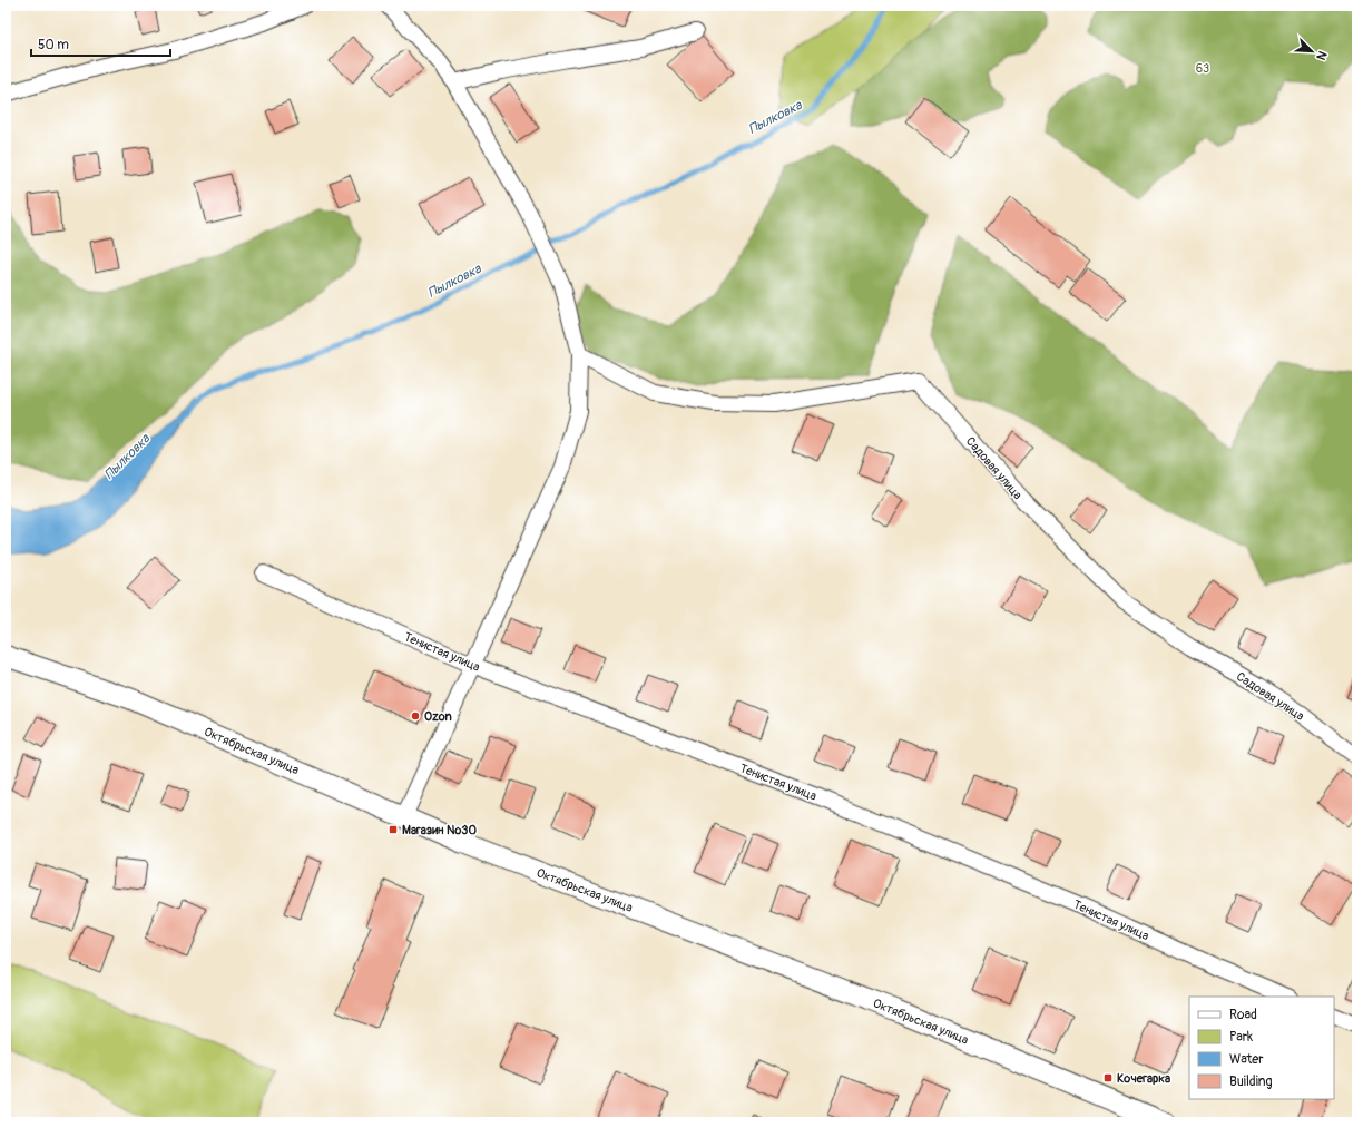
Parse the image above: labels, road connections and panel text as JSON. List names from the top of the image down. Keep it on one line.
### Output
{"streets":{"street":["Садовая улица","Тенистая улица","Октябрьская улица"]},"water":["Пылковка"],"parks":["63"],"places":{"other":["Ozon"],"transit":["Магазин №30","Кочегарка"]},"legend":["Road","Park","Water","Building"],"scale_bar":"50 m","north":"bottom right"}
